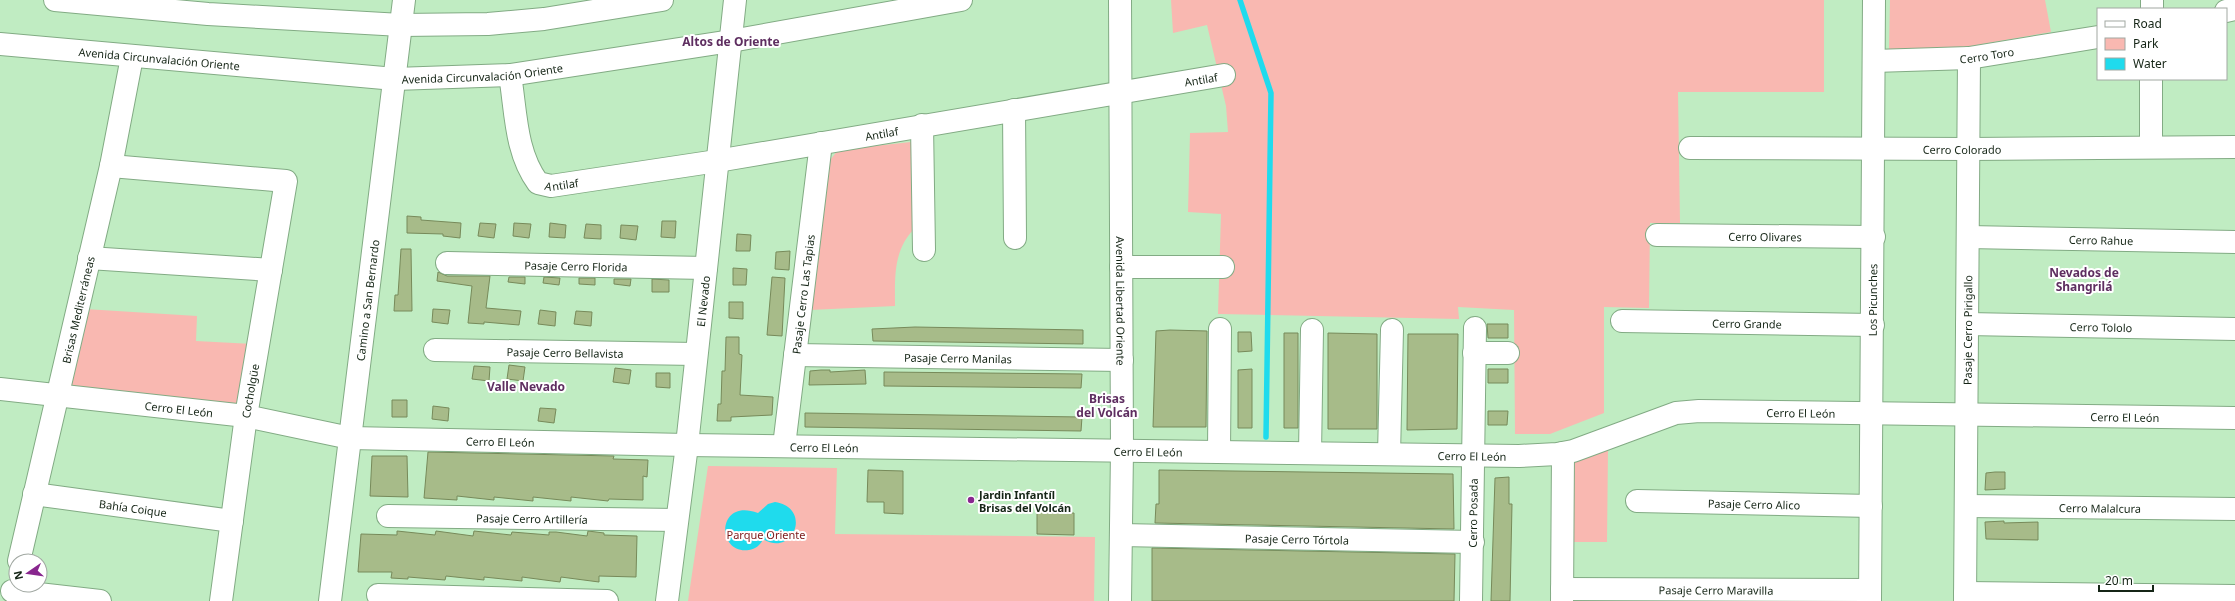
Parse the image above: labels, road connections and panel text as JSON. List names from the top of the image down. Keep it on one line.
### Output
{"streets":{"street":["Cerro Toro","Avenida Circunvalación Oriente","Antilaf","Cerro Colorado","Cerro Olivares","Cerro Rahue","Pasaje Cerro Florida","Pasaje Cerro Las Tapias","Camino a San Bernardo","El Nevado","Avenida Libertad Oriente","Los Picunches","Brisas Mediterráneas","Cerro Grande","Cerro Tololo","Pasaje Cerro Pirigallo","Pasaje Cerro Bellavista","Pasaje Cerro Manilas","Cocholgüe","Cerro El León","Pasaje Cerro Alico","Cerro Malalcura","Bahía Coique","Cerro Posada","Pasaje Cerro Artillería","Pasaje Cerro Tórtola","Pasaje Cerro Maravilla"]},"crossings":[["Cerro Toro","Los Picunches"],["Cerro Toro","Pasaje Cerro Pirigallo"],["Avenida Circunvalación Oriente","Antilaf"],["Avenida Circunvalación Oriente","Camino a San Bernardo"],["Avenida Circunvalación Oriente","El Nevado"],["Avenida Circunvalación Oriente","Brisas Mediterráneas"],["Antilaf","Pasaje Cerro Las Tapias"],["Antilaf","El Nevado"],["Antilaf","Avenida Libertad Oriente"],["Cerro Colorado","Los Picunches"],["Cerro Colorado","Pasaje Cerro Pirigallo"],["Cerro Olivares","Los Picunches"],["Cerro Rahue","Pasaje Cerro Pirigallo"],["Pasaje Cerro Florida","El Nevado"],["Pasaje Cerro Las Tapias","Pasaje Cerro Manilas"],["Pasaje Cerro Las Tapias","Cerro El León"],["Camino a San Bernardo","Cerro El León"],["El Nevado","Pasaje Cerro Bellavista"],["El Nevado","Cerro El León"],["El Nevado","Pasaje Cerro Artillería"],["Avenida Libertad Oriente","Pasaje Cerro Manilas"],["Avenida Libertad Oriente","Cerro El León"],["Avenida Libertad Oriente","Pasaje Cerro Tórtola"],["Los Picunches","Cerro Grande"],["Los Picunches","Cerro El León"],["Los Picunches","Pasaje Cerro Alico"],["Los Picunches","Pasaje Cerro Maravilla"],["Brisas Mediterráneas","Cocholgüe"],["Brisas Mediterráneas","Cerro El León"],["Brisas Mediterráneas","Bahía Coique"],["Cerro Tololo","Pasaje Cerro Pirigallo"],["Pasaje Cerro Pirigallo","Cerro El León"],["Pasaje Cerro Pirigallo","Cerro Malalcura"],["Cocholgüe","Cerro El León"],["Cocholgüe","Bahía Coique"],["Cerro El León","Cerro Posada"],["Cerro Posada","Pasaje Cerro Tórtola"]],"districts":["Altos de Oriente","Nevados de Shangrilá","Valle Nevado","Brisas del Volcán"],"parks":["Parque Oriente"],"places":["Jardin Infantíl Brisas del Volcán"],"legend":["Road","Park","Water"],"scale_bar":"20 m","north":"left"}
